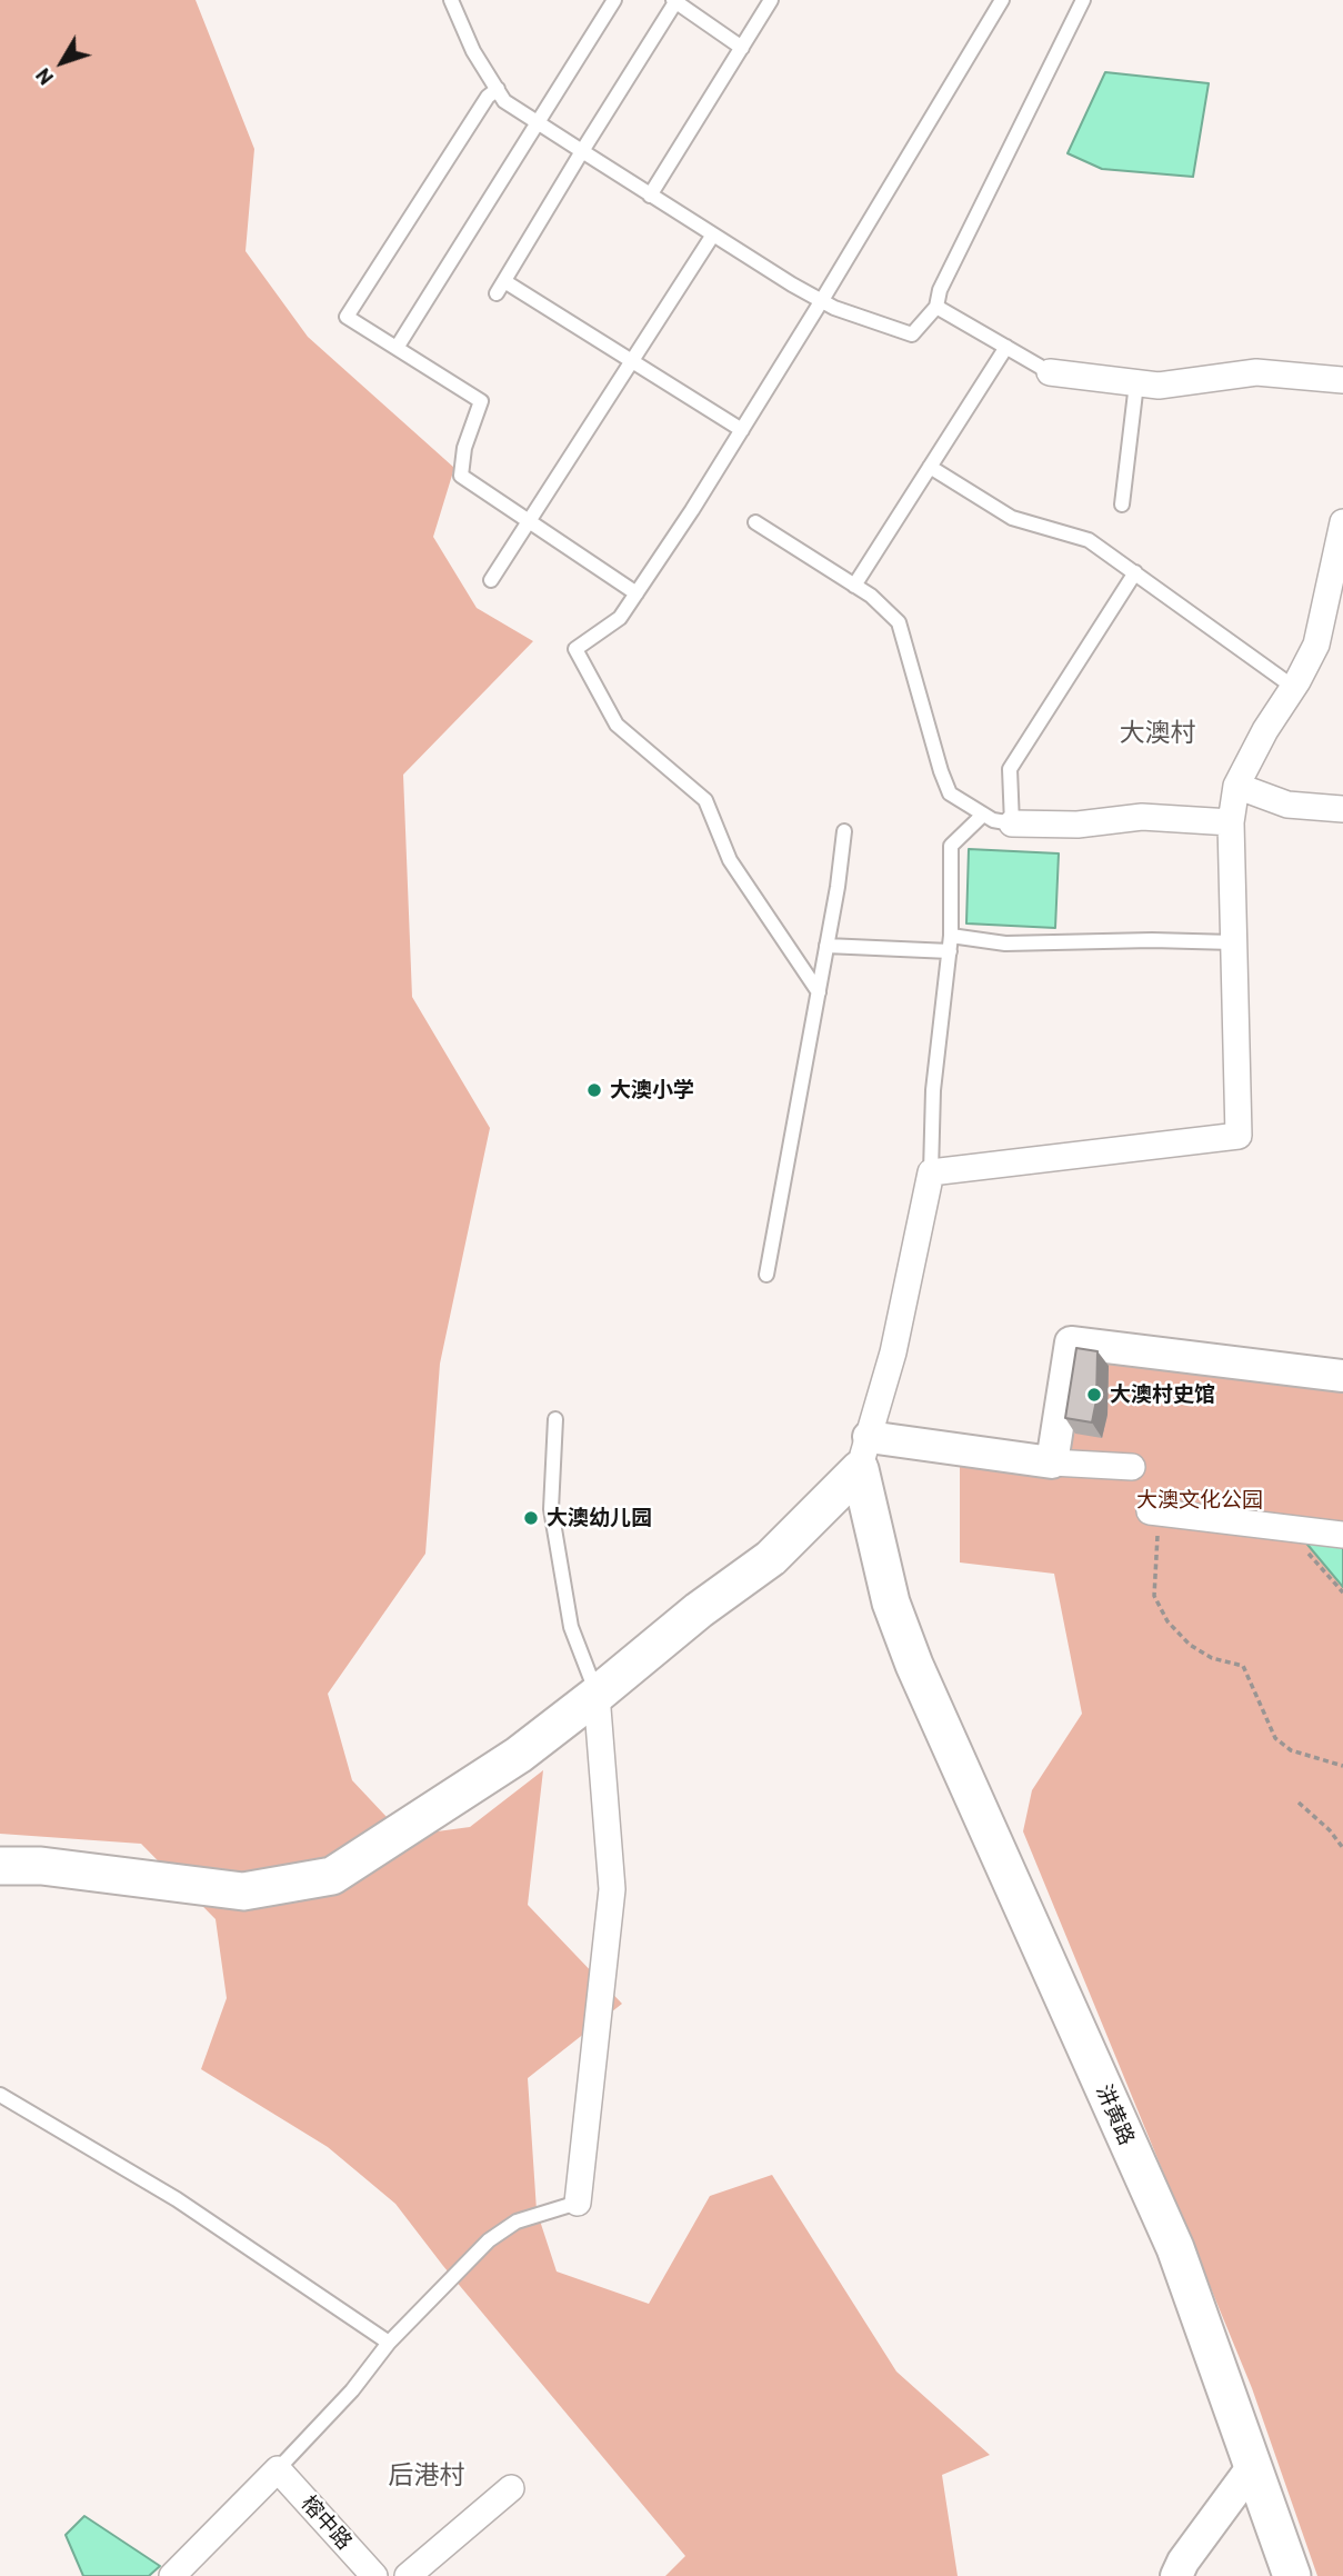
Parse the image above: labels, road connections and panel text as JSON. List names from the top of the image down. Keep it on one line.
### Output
{"streets":{"main road":["汫黄路"],"street":["榕中路"]},"districts":["大澳村","后港村"],"parks":["大澳文化公园"],"places":["大澳小学","大澳村史馆","大澳幼儿园"],"north":"bottom left"}
